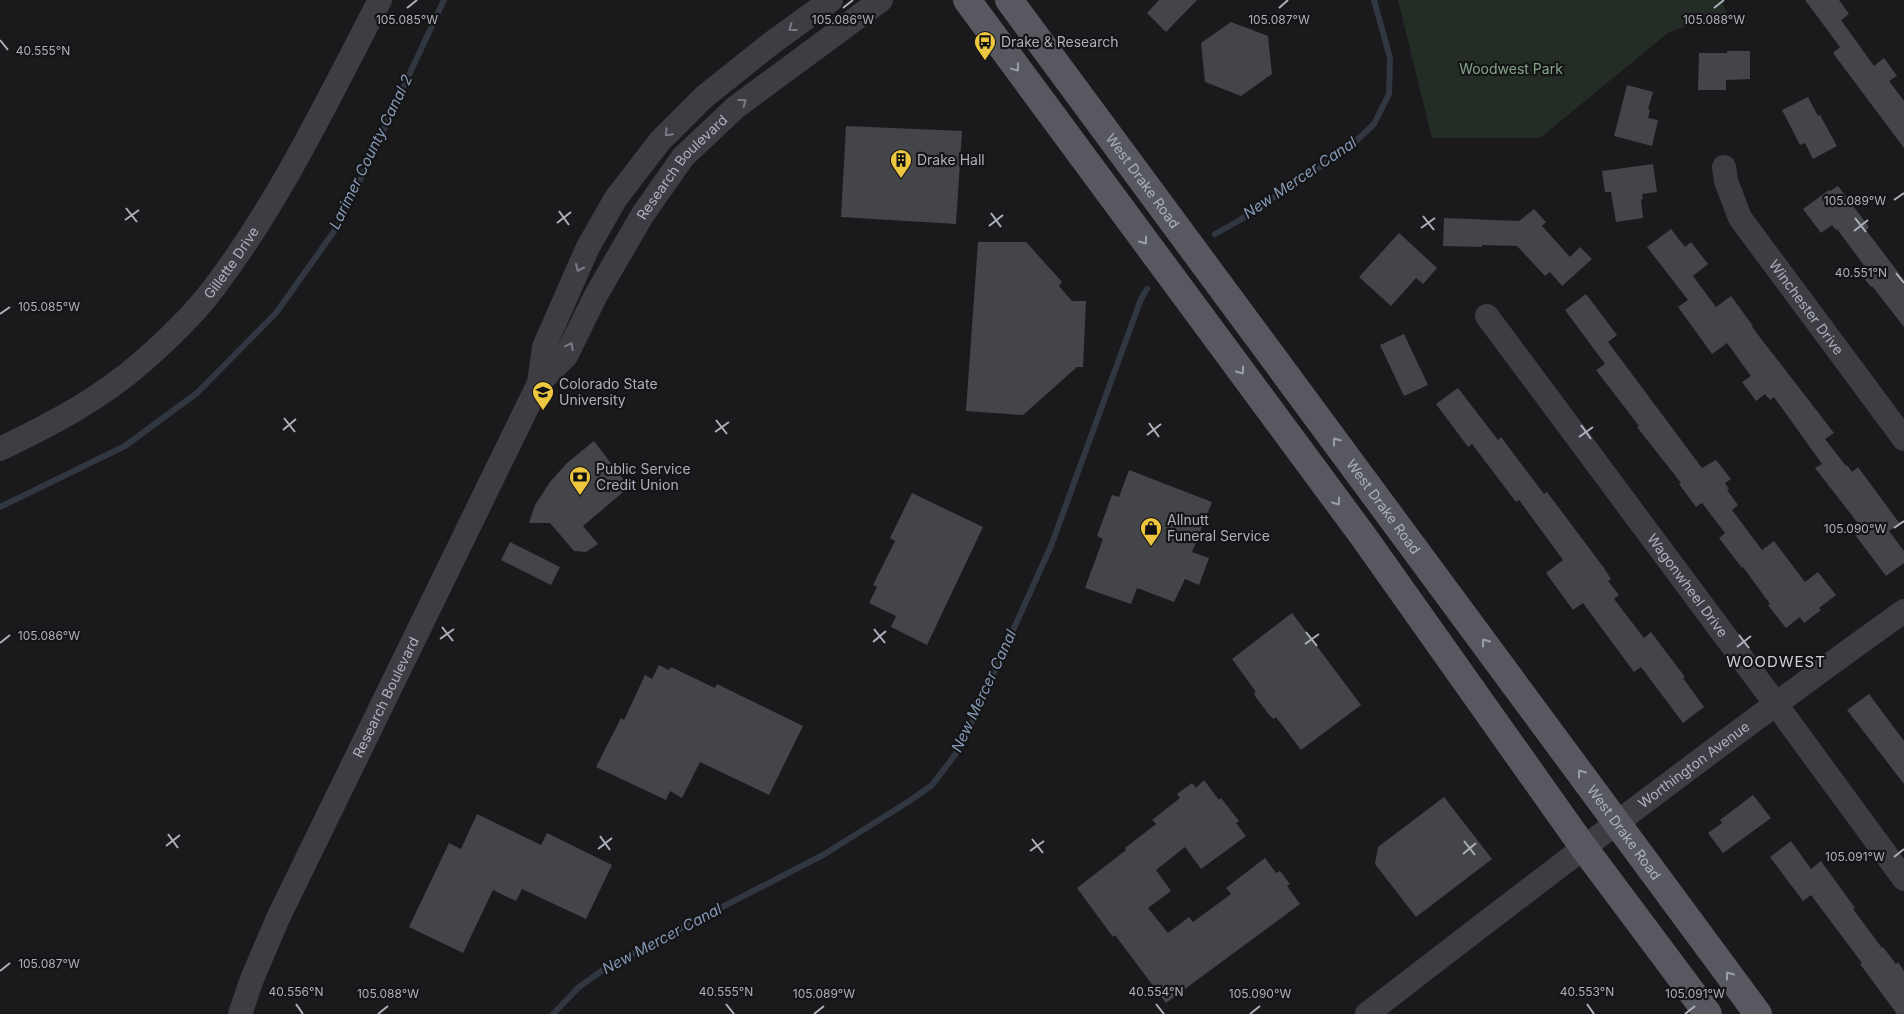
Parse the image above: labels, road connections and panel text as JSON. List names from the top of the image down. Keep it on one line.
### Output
{"streets":{"main road":["West Drake Road"],"street":["Research Boulevard","Gillette Drive","Winchester Drive","Wagonwheel Drive","Worthington Avenue"]},"crossings":[["West Drake Road","Worthington Avenue"],["Wagonwheel Drive","Worthington Avenue"]],"districts":["WOODWEST"],"water":["Larimer County Canal 2","New Mercer Canal"],"parks":["Woodwest Park"],"places":{"bus stop":["Drake & Research"],"building":["Drake Hall"],"school or university":["Colorado State University"],"bank":["Public Service Credit Union"],"shop":["Allnutt Funeral Service"]},"coordinates":["105.085°W","105.086°W","105.087°W","105.088°W","40.555°N","105.089°W","40.551°N","105.090°W","105.091°W","40.556°N","40.554°N","40.553°N"]}
